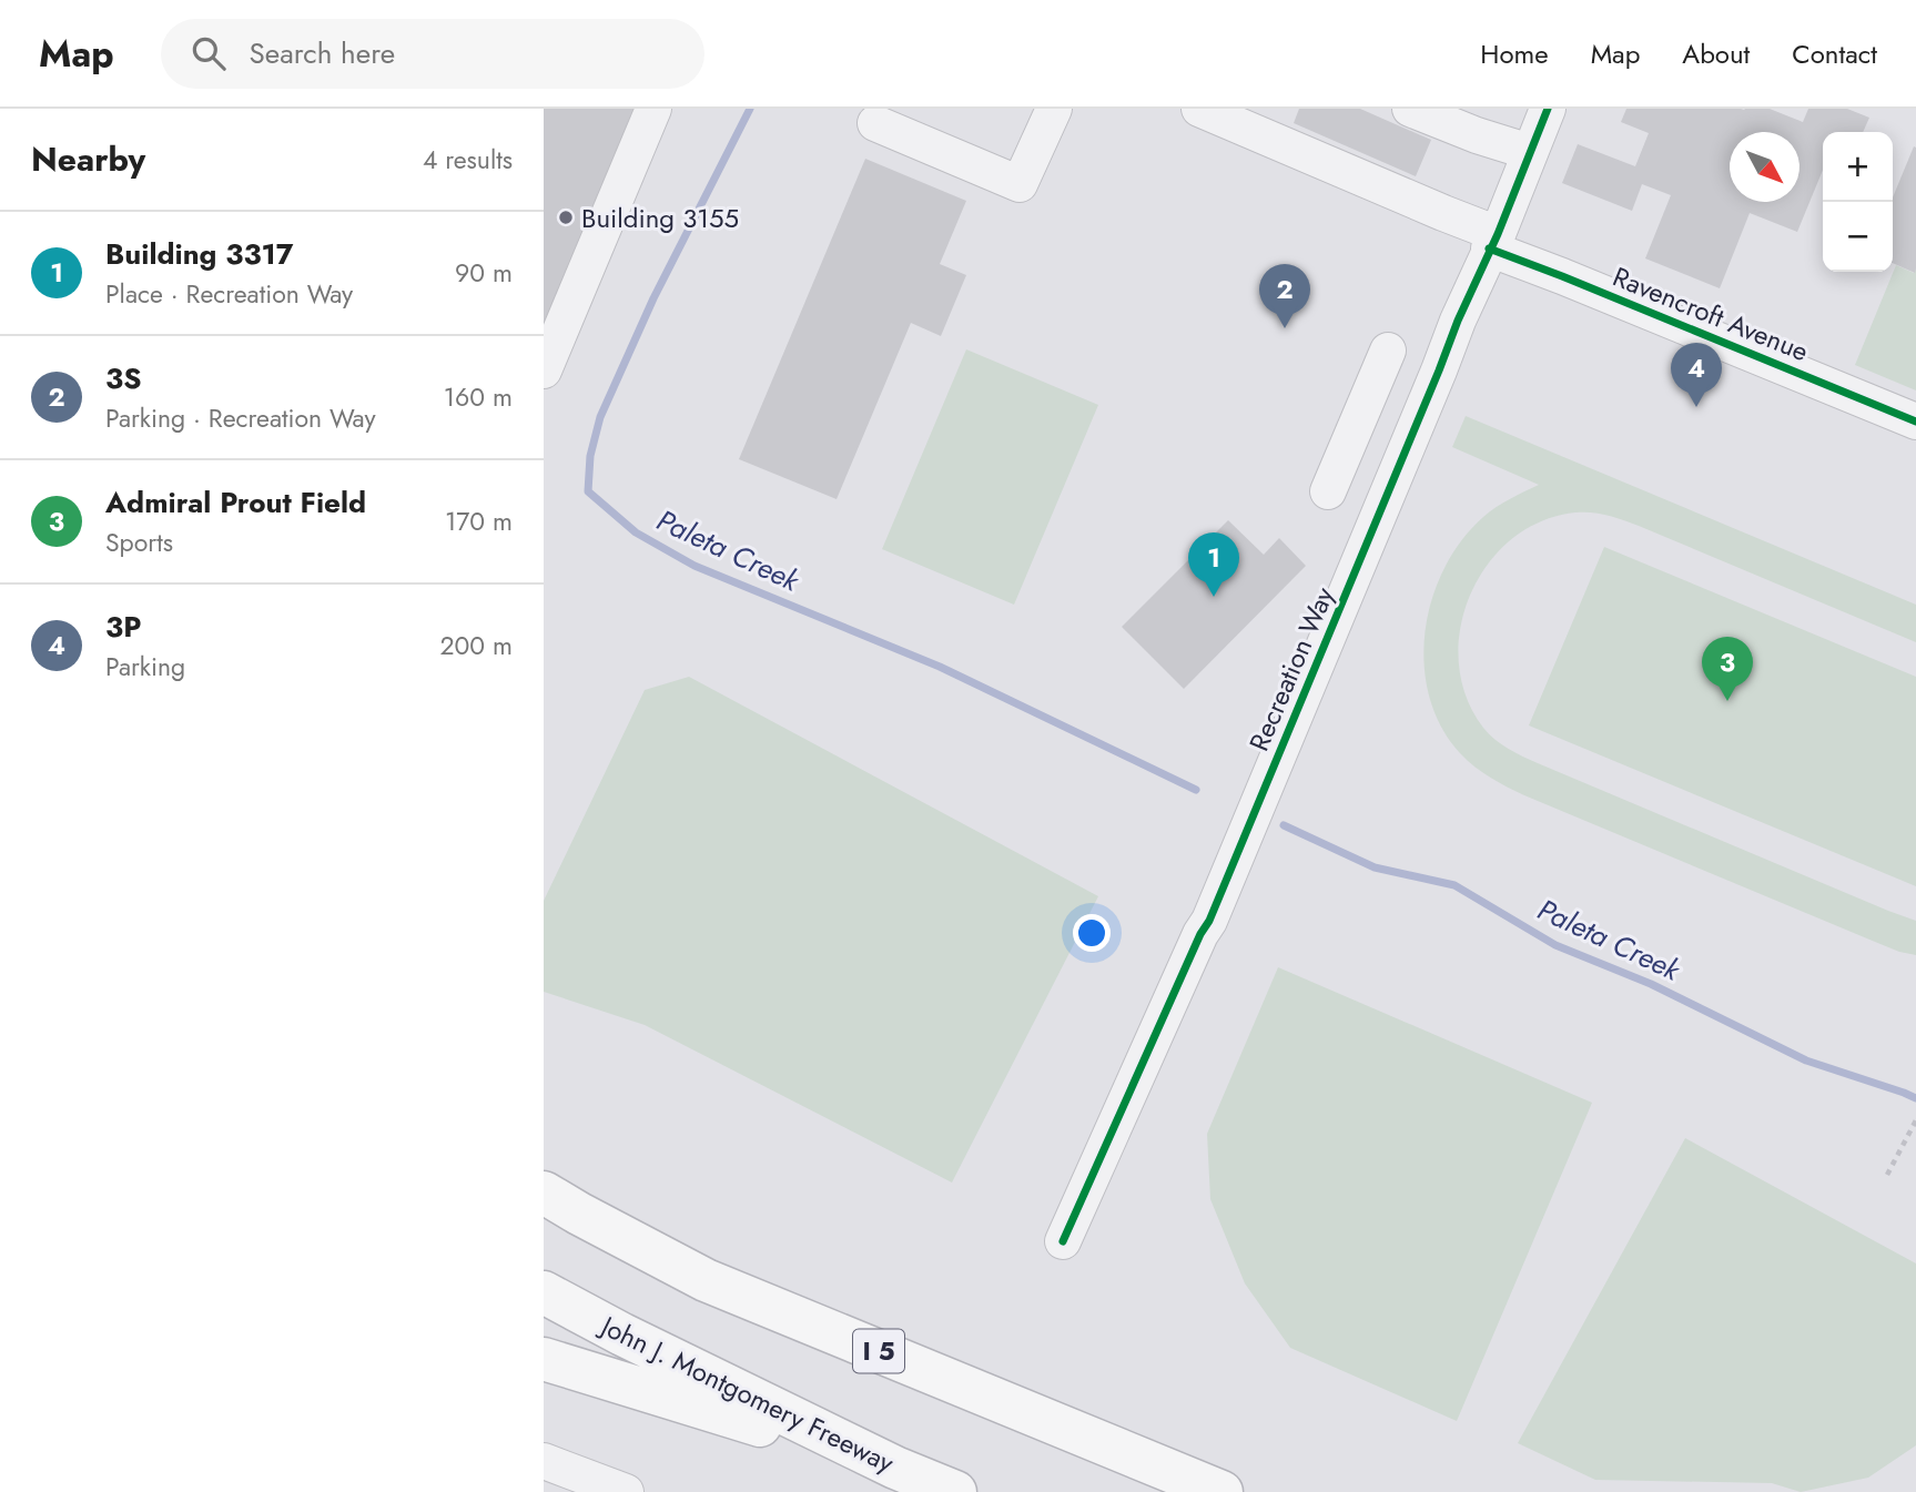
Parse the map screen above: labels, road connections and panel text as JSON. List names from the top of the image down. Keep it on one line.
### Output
{"streets":{"highway":["I 5","John J. Montgomery Freeway"],"street":["Ravencroft Avenue","Recreation Way"]},"crossings":[["Ravencroft Avenue","Recreation Way"]],"water":["Paleta Creek"],"places":["Building 3155"],"north":"bottom right","page":{"header":"Map","search":"Search here","nav":["Home","Map","About","Contact"],"heading":["Nearby","4 results"],"map_buttons":["+","−"],"list":[{"mark":"1","name":"Building 3317","note":"Place · Recreation Way","value":"90 m"},{"mark":"2","name":"3S","note":"Parking · Recreation Way","value":"160 m"},{"mark":"3","name":"Admiral Prout Field","note":"Sports","value":"170 m"},{"mark":"4","name":"3P","note":"Parking","value":"200 m"}],"pins":["2","4","1","3"]}}
